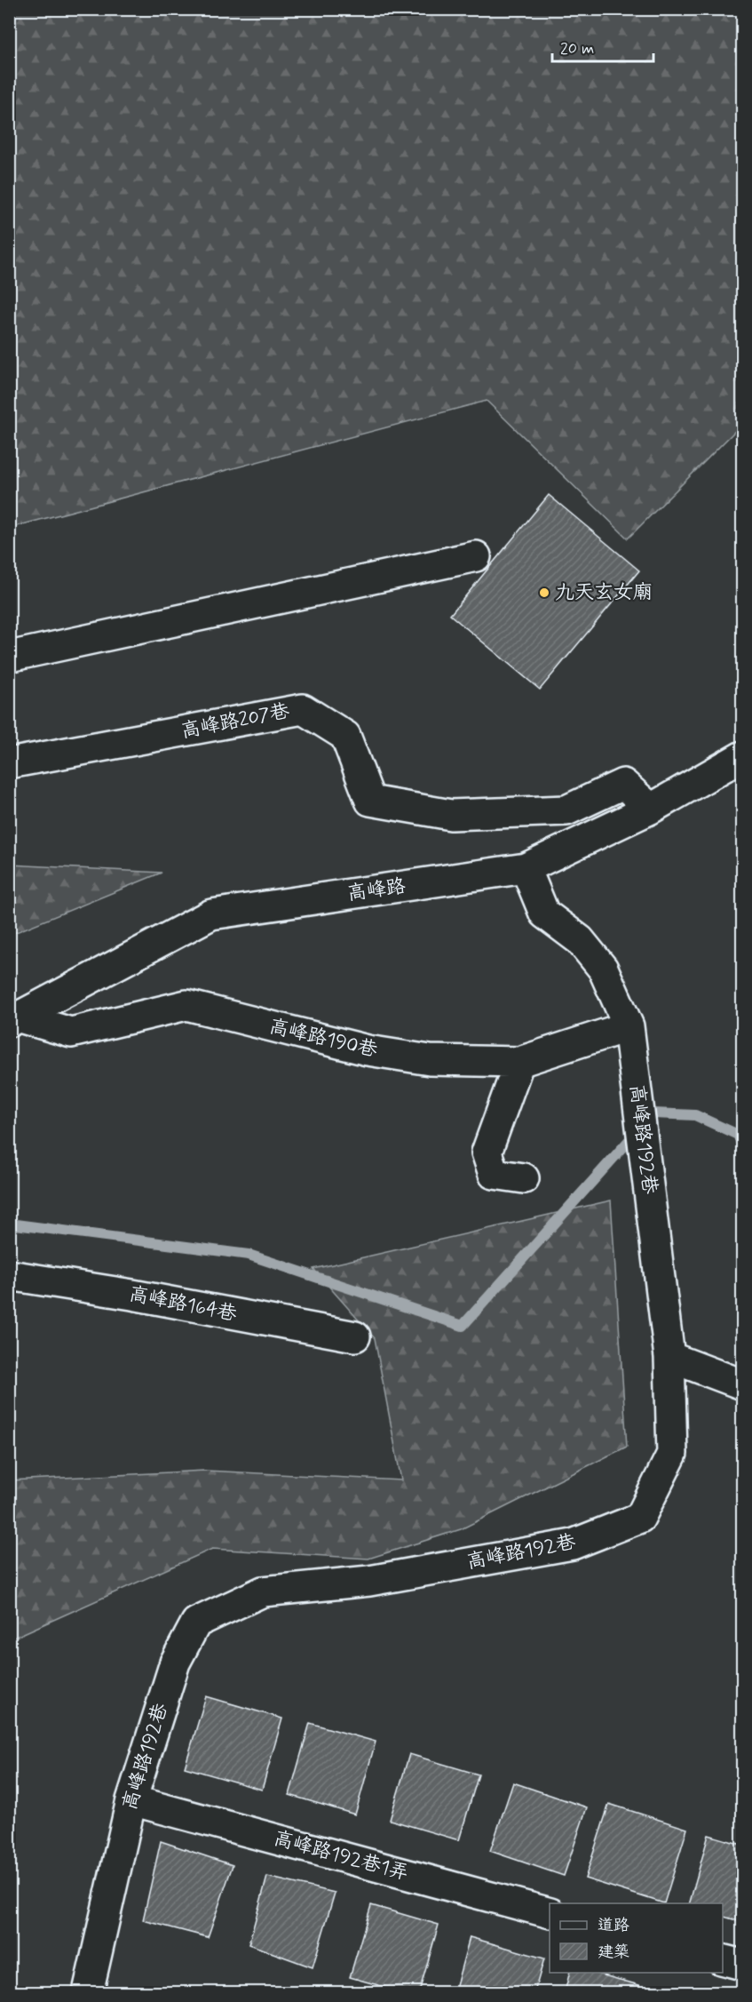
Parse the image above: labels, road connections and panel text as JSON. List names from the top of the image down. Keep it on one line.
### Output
{"streets":{"street":["高峰路207巷","高峰路","高峰路190巷","高峰路192巷","高峰路164巷","高峰路192巷1弄"]},"crossings":[["高峰路207巷","高峰路"],["高峰路","高峰路190巷"],["高峰路","高峰路192巷"],["高峰路190巷","高峰路192巷"],["高峰路192巷","高峰路192巷1弄"]],"places":["九天玄女廟"],"legend":["道路","建築"],"scale_bar":"20 m"}
